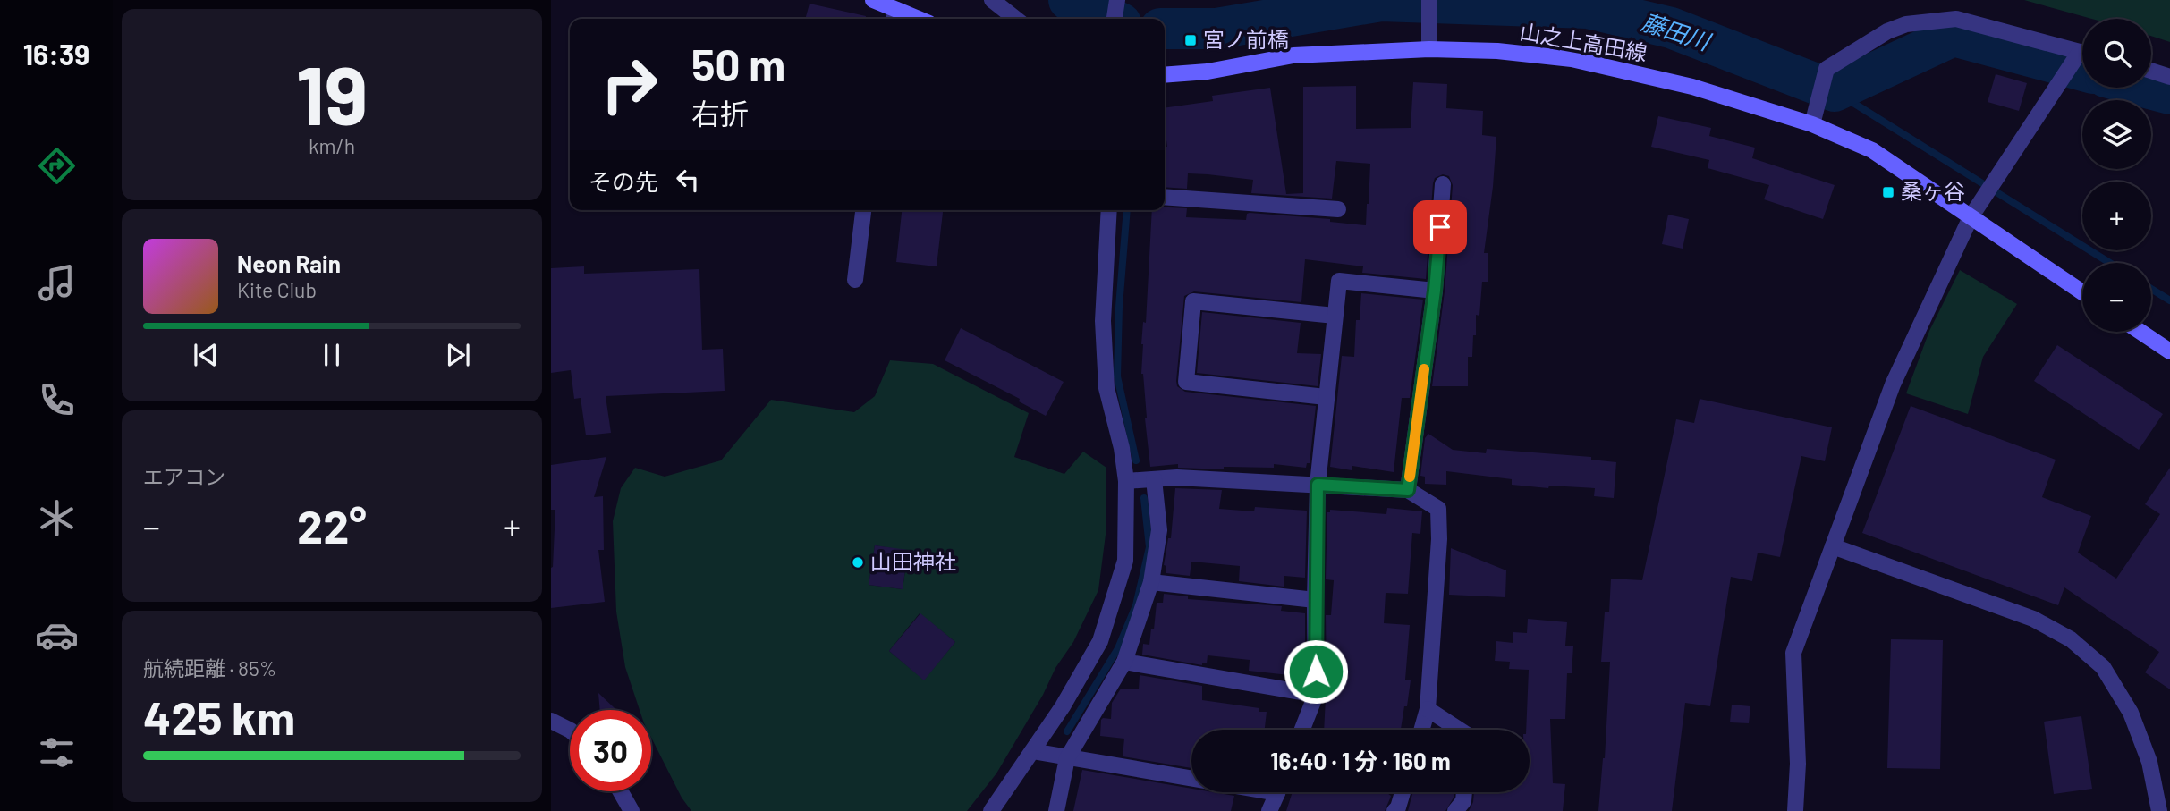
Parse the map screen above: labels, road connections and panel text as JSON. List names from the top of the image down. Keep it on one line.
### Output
{"streets":{"street":["山之上高田線"]},"water":["藤田川"],"places":{"transit":["宮ノ前橋","桑ヶ谷"],"other":["山田神社"]},"page":{"tabs":"16:39","tile":[["19","km/h"],"エアコン",["航続距離 · 85%","425 km"]],"map_buttons":["+","−"],"turn":["50 m","右折"],"then":"その先","song":["Neon Rain","Kite Club"],"heat":["−","22°","+"],"limit":"30","trip":"16:40 · 1 分 · 160 m"}}
